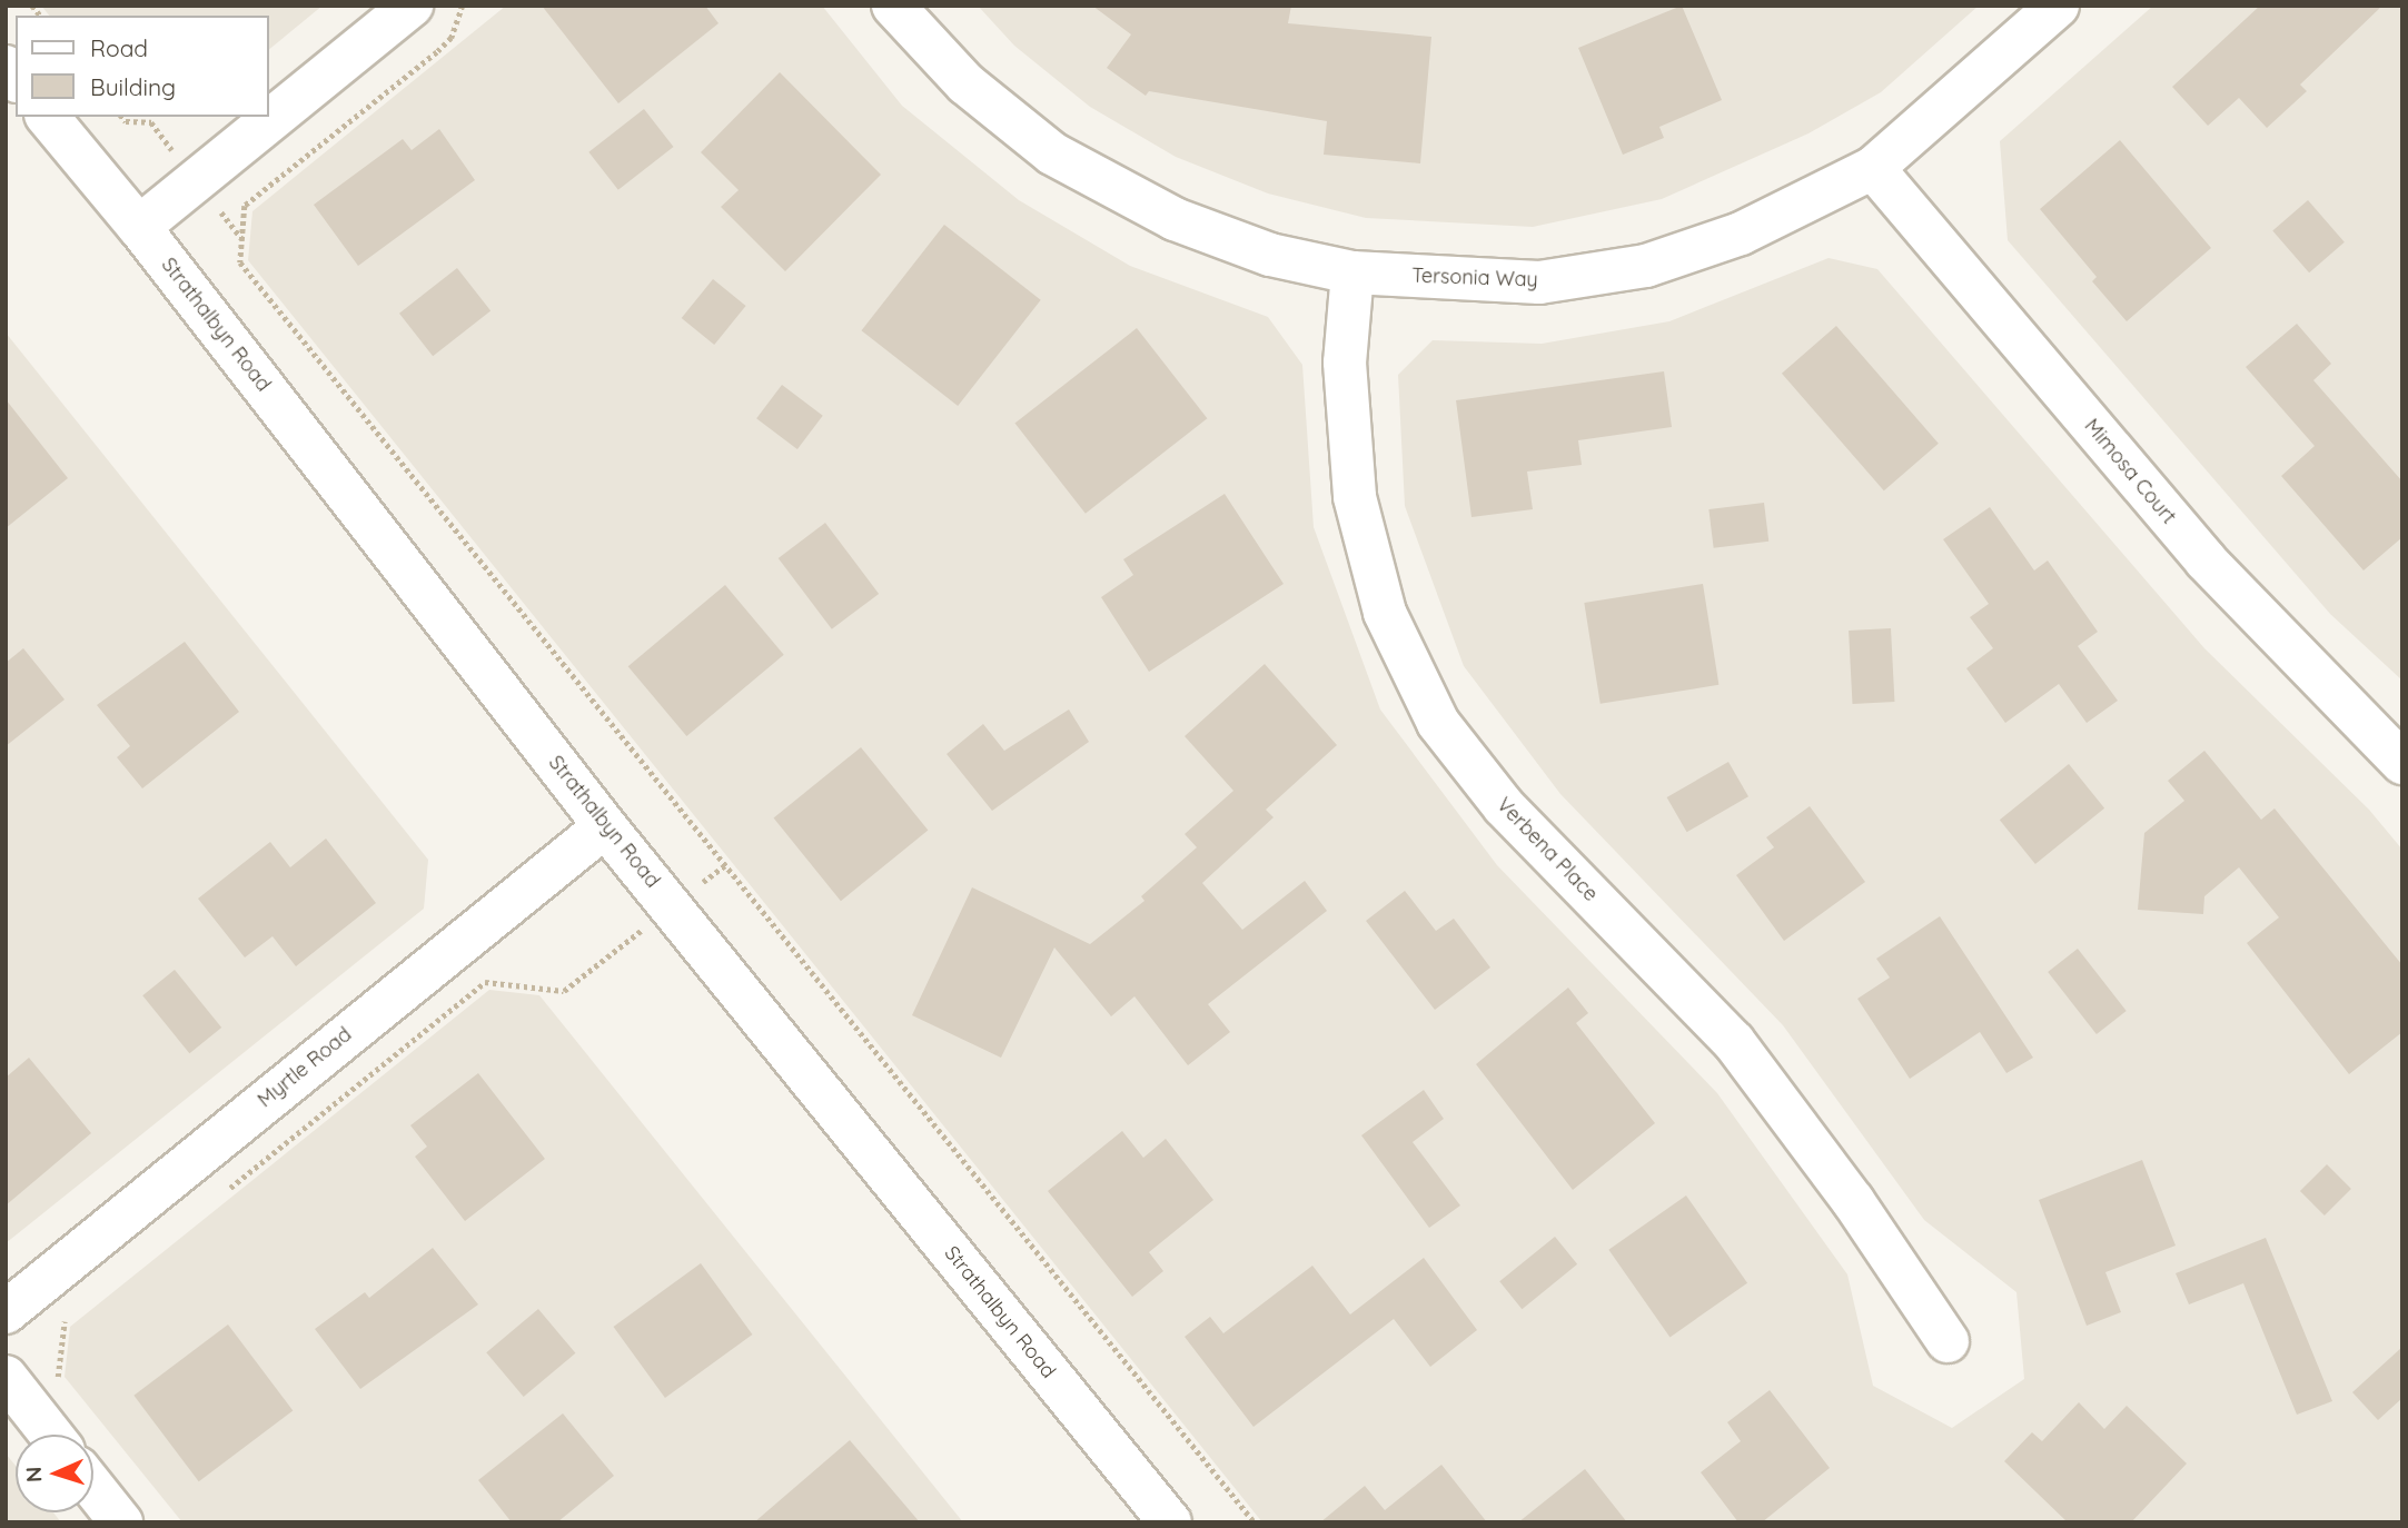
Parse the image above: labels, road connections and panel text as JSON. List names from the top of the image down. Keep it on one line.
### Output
{"streets":{"street":["Tersonia Way","Strathalbyn Road","Mimosa Court","Verbena Place","Myrtle Road"]},"crossings":[["Tersonia Way","Mimosa Court"],["Tersonia Way","Verbena Place"],["Strathalbyn Road","Myrtle Road"]],"legend":["Road","Building"],"north":"left"}
